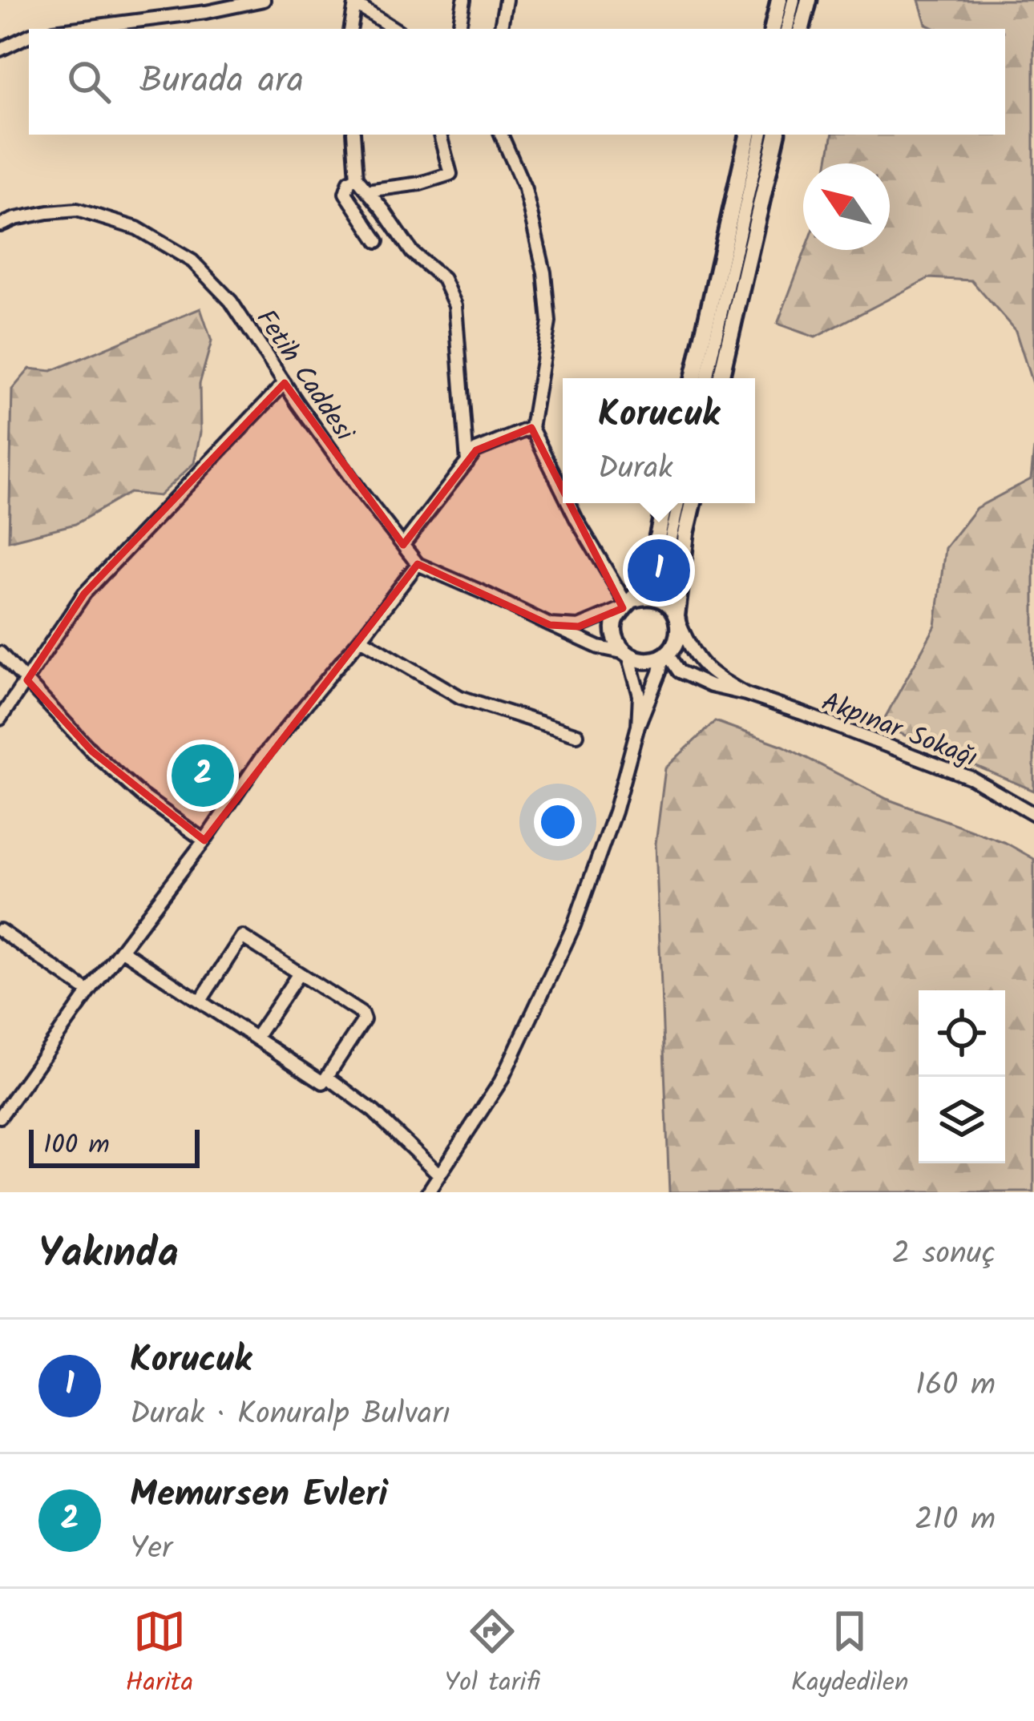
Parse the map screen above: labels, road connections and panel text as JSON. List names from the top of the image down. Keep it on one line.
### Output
{"streets":{"street":["Fetih Caddesi","Akpınar Sokağı"]},"crossings":[["Fetih Caddesi","Akpınar Sokağı"]],"scale_bar":"100 m","north":"top left","page":{"search":"Burada ara","popup":["Korucuk","Durak"],"pins":["1","2"],"scale":"100 m","heading":["Yakında","2 sonuç"],"list":[{"mark":"1","name":"Korucuk","note":"Durak · Konuralp Bulvarı","value":"160 m"},{"mark":"2","name":"Memursen Evleri","note":"Yer","value":"210 m"}],"nav":["Harita","Yol tarifi","Kaydedilen"]}}
